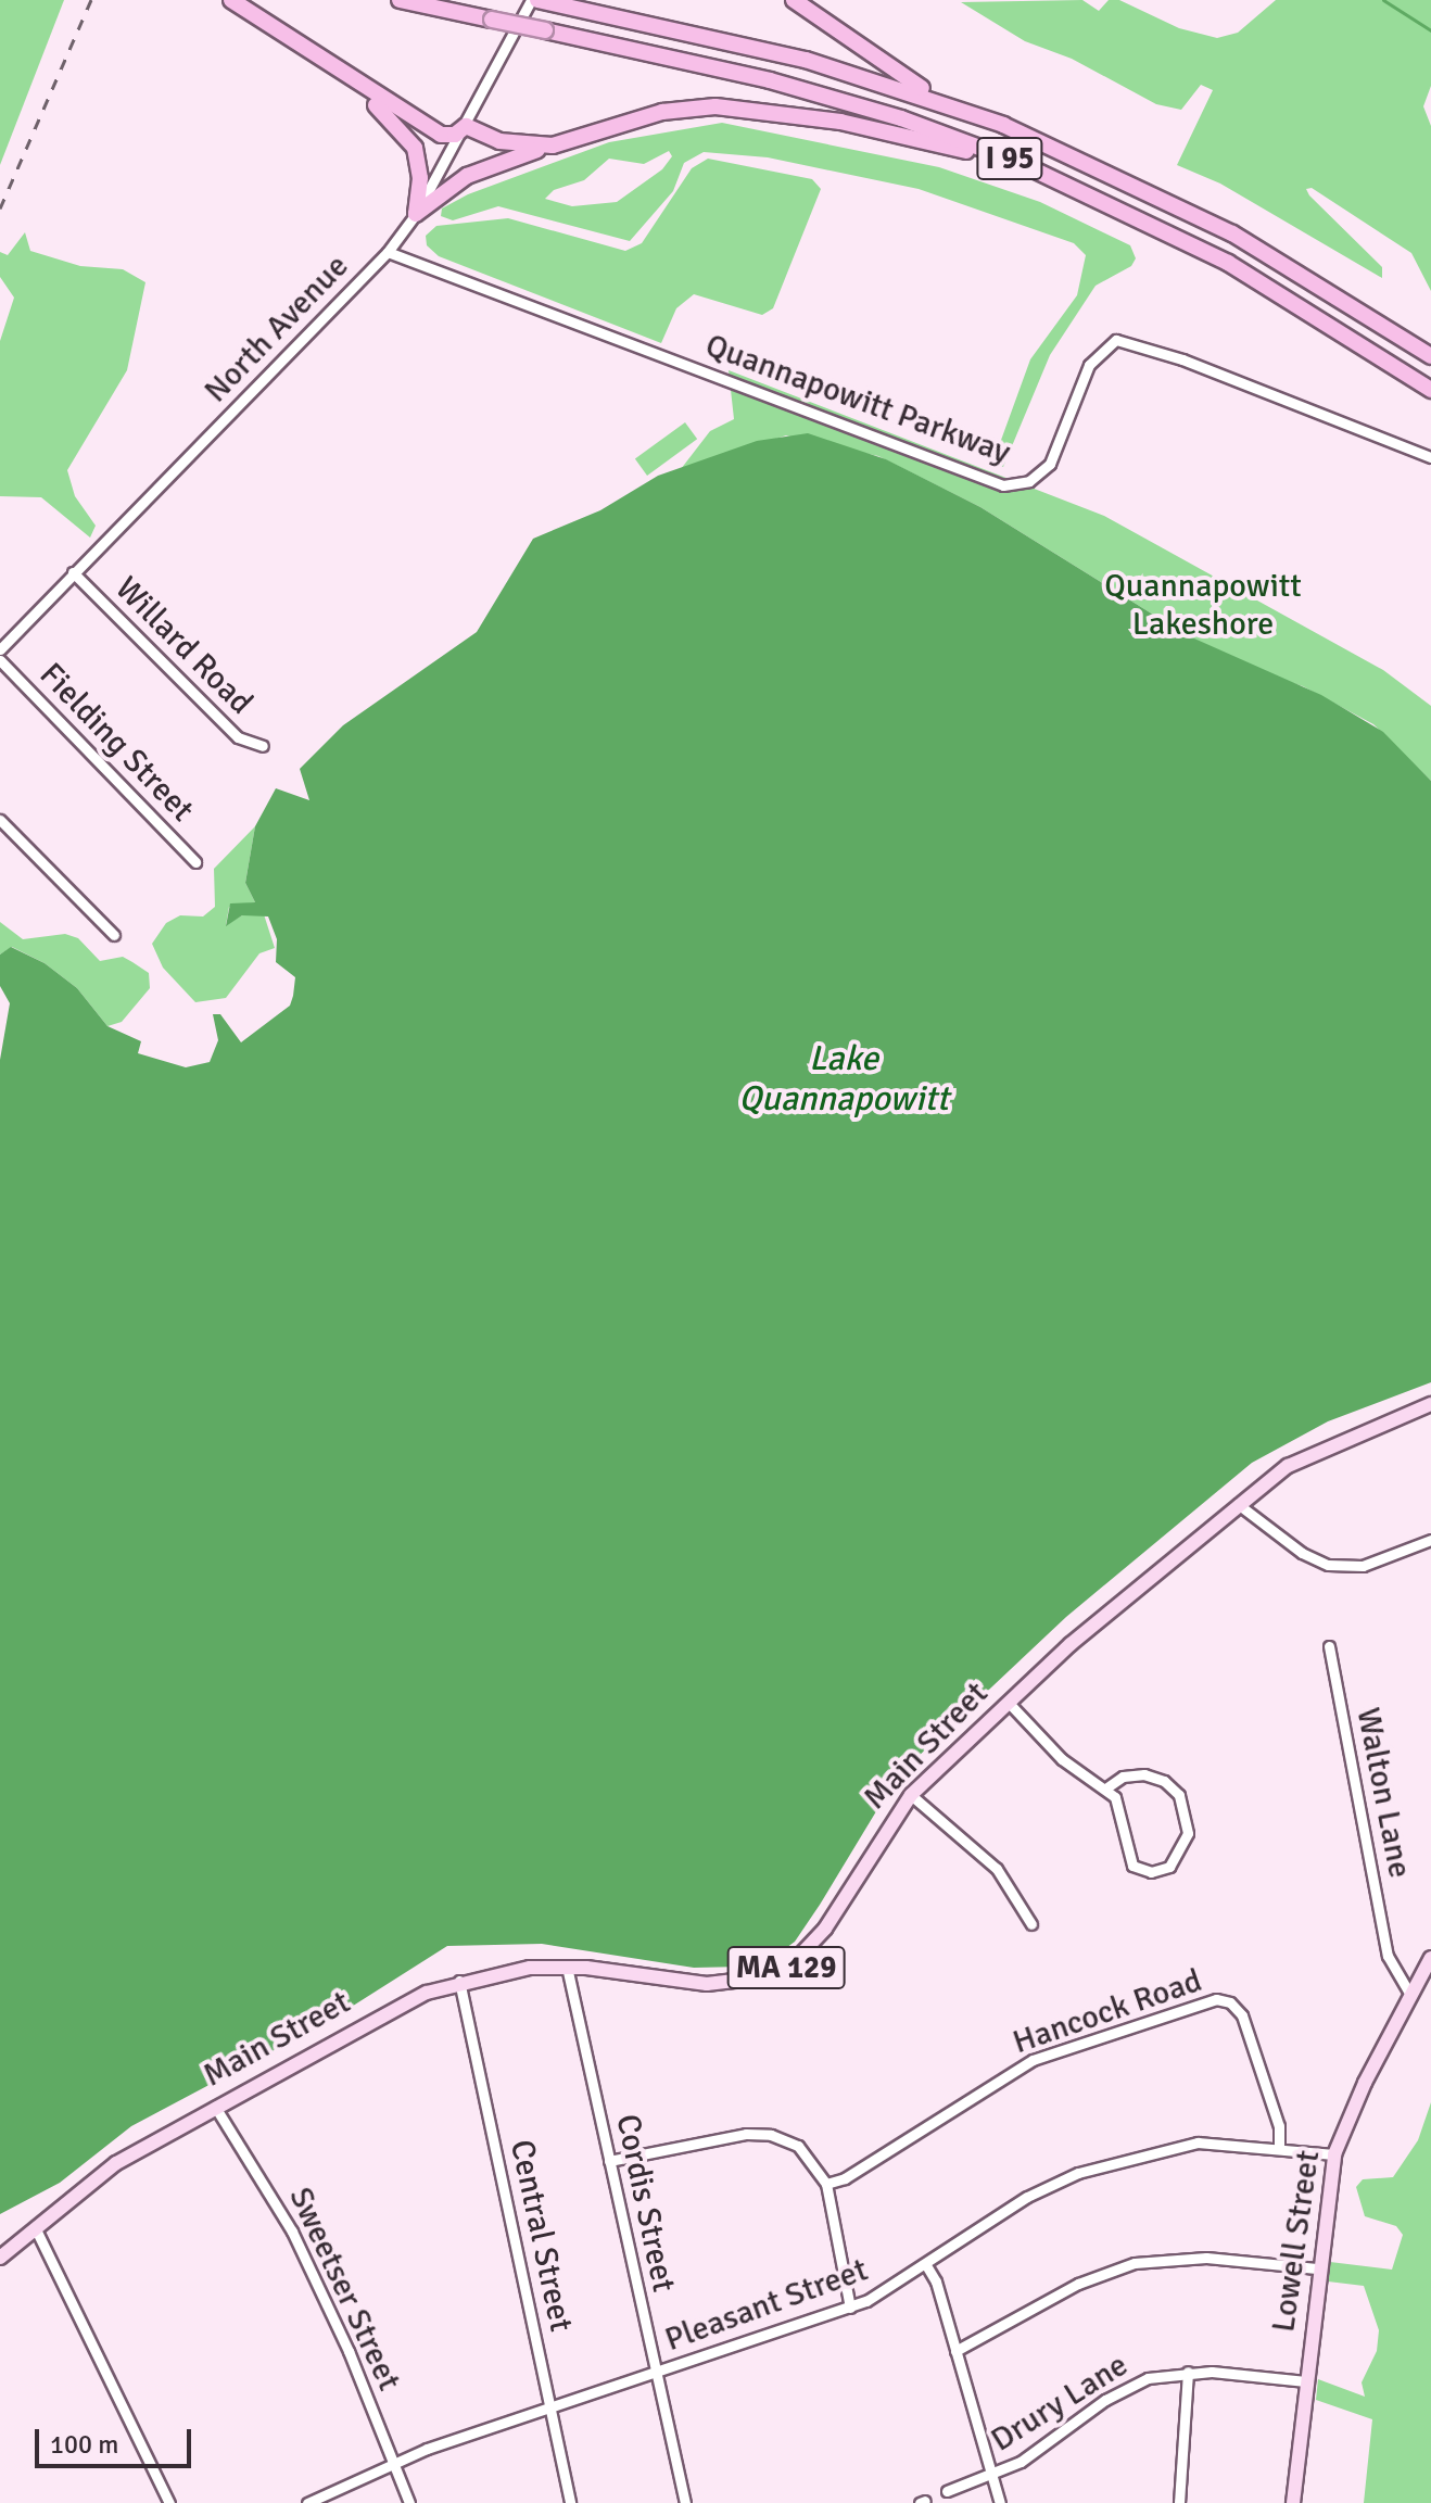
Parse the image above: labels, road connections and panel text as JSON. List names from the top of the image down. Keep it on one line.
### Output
{"streets":{"highway":["I 95"],"main road":["Main Street","MA 129","Lowell Street"],"street":["North Avenue","Quannapowitt Parkway","Willard Road","Fielding Street","Walton Lane","Hancock Road","Cordis Street","Central Street","Sweetser Street","Pleasant Street","Drury Lane"]},"crossings":[["I 95","North Avenue"],["North Avenue","Quannapowitt Parkway"],["North Avenue","Willard Road"],["Main Street","Cordis Street"],["Main Street","Central Street"],["Main Street","Sweetser Street"],["Walton Lane","Lowell Street"],["Hancock Road","Pleasant Street"],["Cordis Street","Pleasant Street"],["Central Street","Pleasant Street"],["Lowell Street","Pleasant Street"],["Lowell Street","Drury Lane"],["Sweetser Street","Pleasant Street"]],"water":["Lake Quannapowitt"],"parks":["Quannapowitt Lakeshore"],"scale_bar":"100 m"}
